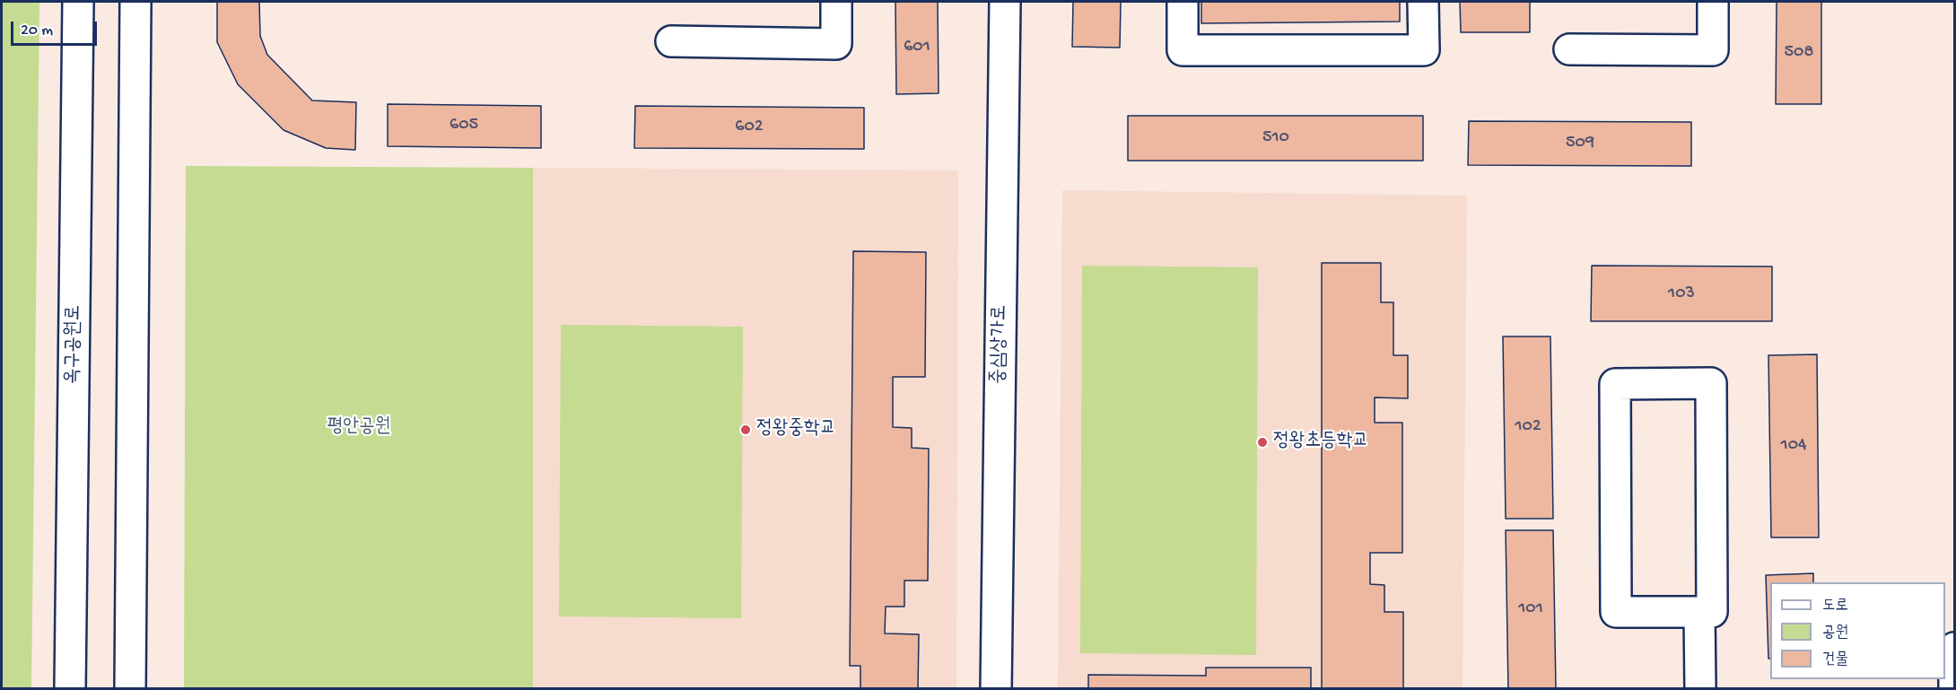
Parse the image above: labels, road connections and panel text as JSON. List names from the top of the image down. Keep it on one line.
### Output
{"streets":{"street":["옥구공원로","중심상가로"]},"parks":["평안공원"],"places":["정왕중학교","정왕초등학교"],"house_numbers":["601","508","605","602","510","509","103","102","104","101"],"legend":["도로","공원","건물"],"scale_bar":"20 m"}
